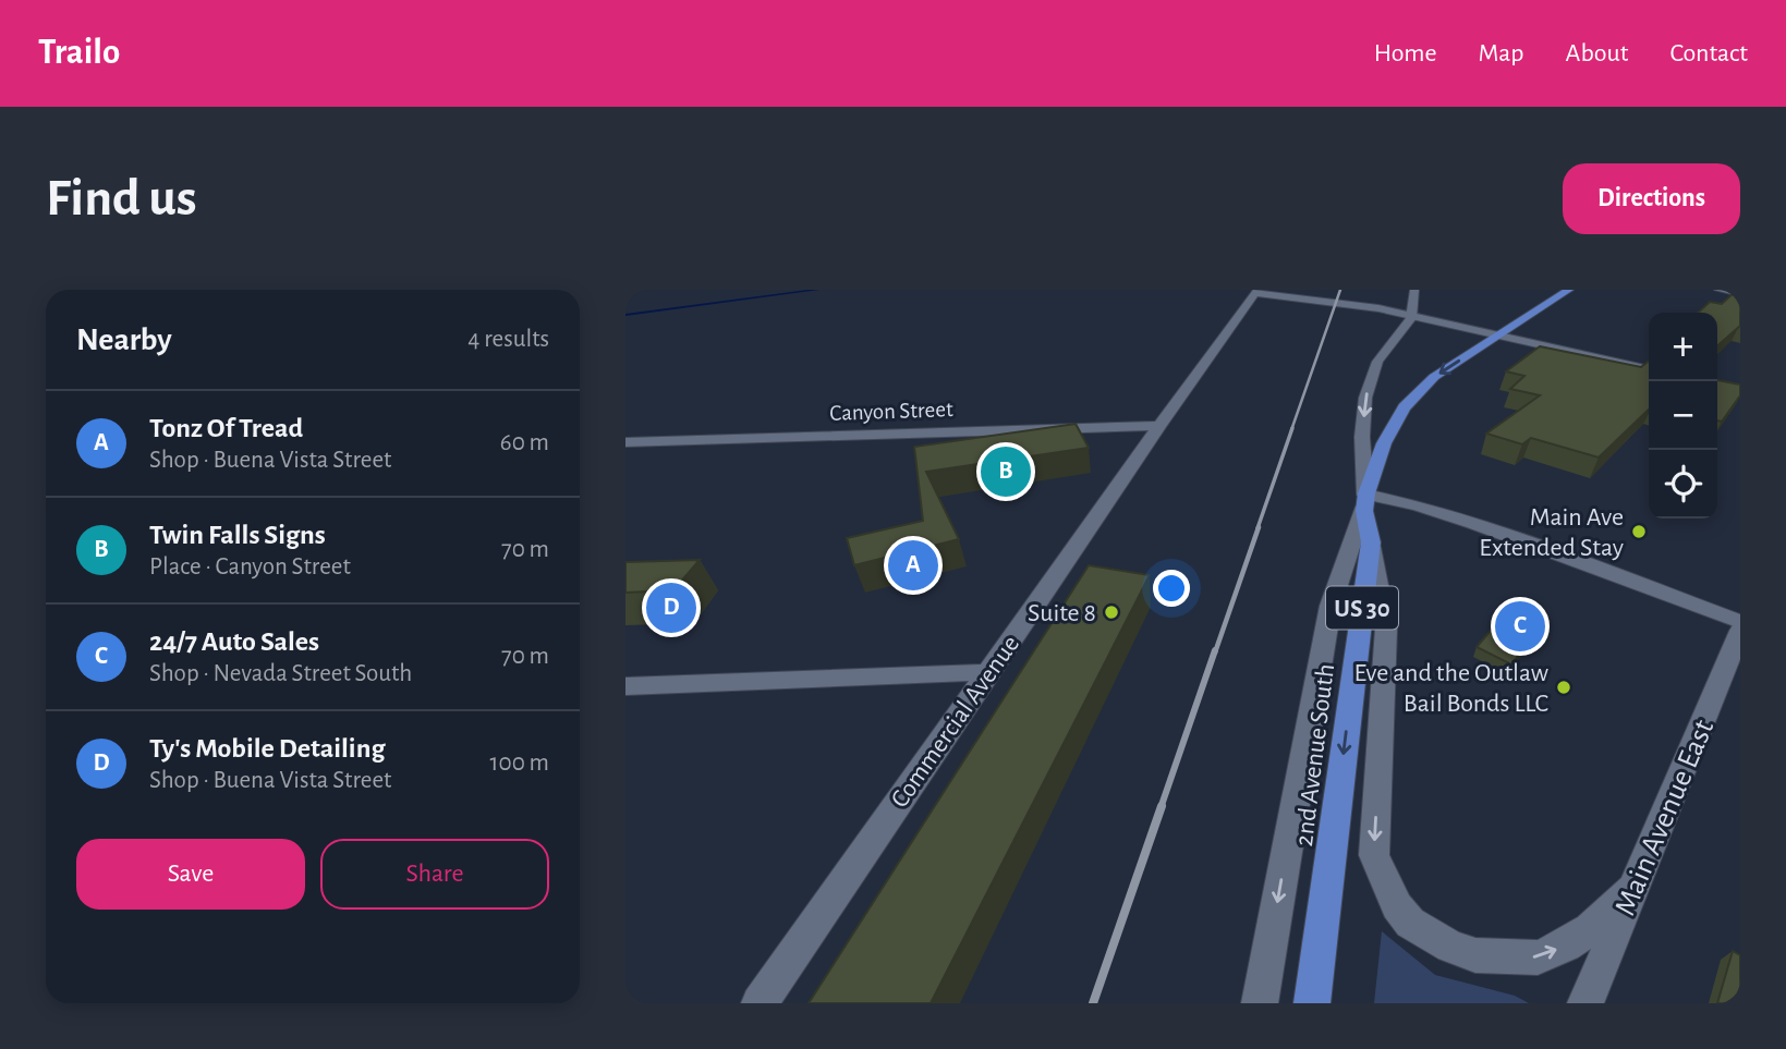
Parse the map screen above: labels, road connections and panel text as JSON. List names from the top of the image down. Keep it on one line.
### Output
{"streets":{"main road":["US 30","2nd Avenue South"],"street":["Canyon Street","Commercial Avenue","Main Avenue East"]},"crossings":[["Canyon Street","Commercial Avenue"]],"one_way":["2nd Avenue South"],"places":["Main Ave Extended Stay","Suite 8","Eve and the Outlaw Bail Bonds LLC"],"page":{"header":"Trailo","nav":["Home","Map","About","Contact"],"buttons":["Directions",["Save","Share"]],"title":"Find us","heading":["Nearby","4 results"],"map_buttons":["+","−"],"list":[{"mark":"A","name":"Tonz Of Tread","note":"Shop · Buena Vista Street","value":"60 m"},{"mark":"B","name":"Twin Falls Signs","note":"Place · Canyon Street","value":"70 m"},{"mark":"C","name":"24/7 Auto Sales","note":"Shop · Nevada Street South","value":"70 m"},{"mark":"D","name":"Ty's Mobile Detailing","note":"Shop · Buena Vista Street","value":"100 m"}],"pins":["B","A","D","C"]}}
